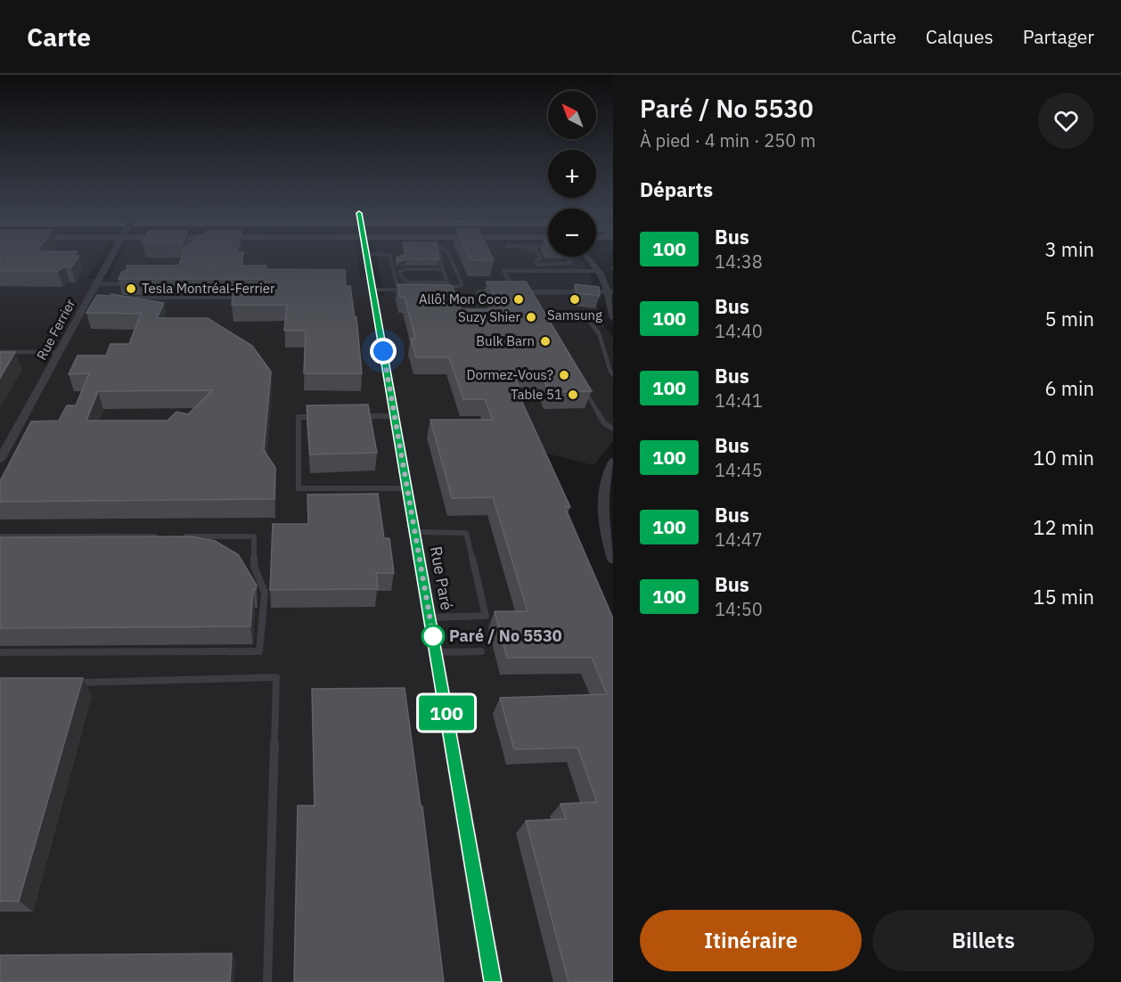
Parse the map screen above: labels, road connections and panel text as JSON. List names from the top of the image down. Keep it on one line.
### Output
{"streets":{"street":["Rue Ferrier","Rue Paré"]},"places":["Tesla Montréal-Ferrier","Allô! Mon Coco","Samsung","Suzy Shier","Bulk Barn","Dormez-Vous?","Table 51","Paré / No 5530"],"lines":["bus line 100"],"north":"top left","page":{"header":"Carte","nav":["Carte","Calques","Partager"],"on_map":"100","heading":[["Paré / No 5530","À pied · 4 min · 250 m"],"Départs"],"map_buttons":["+","−"],"list":[{"mark":"100","name":"Bus","note":"14:38","value":"3 min"},{"mark":"100","name":"Bus","note":"14:40","value":"5 min"},{"mark":"100","name":"Bus","note":"14:41","value":"6 min"},{"mark":"100","name":"Bus","note":"14:45","value":"10 min"},{"mark":"100","name":"Bus","note":"14:47","value":"12 min"},{"mark":"100","name":"Bus","note":"14:50","value":"15 min"}],"buttons":["Itinéraire","Billets"]}}
